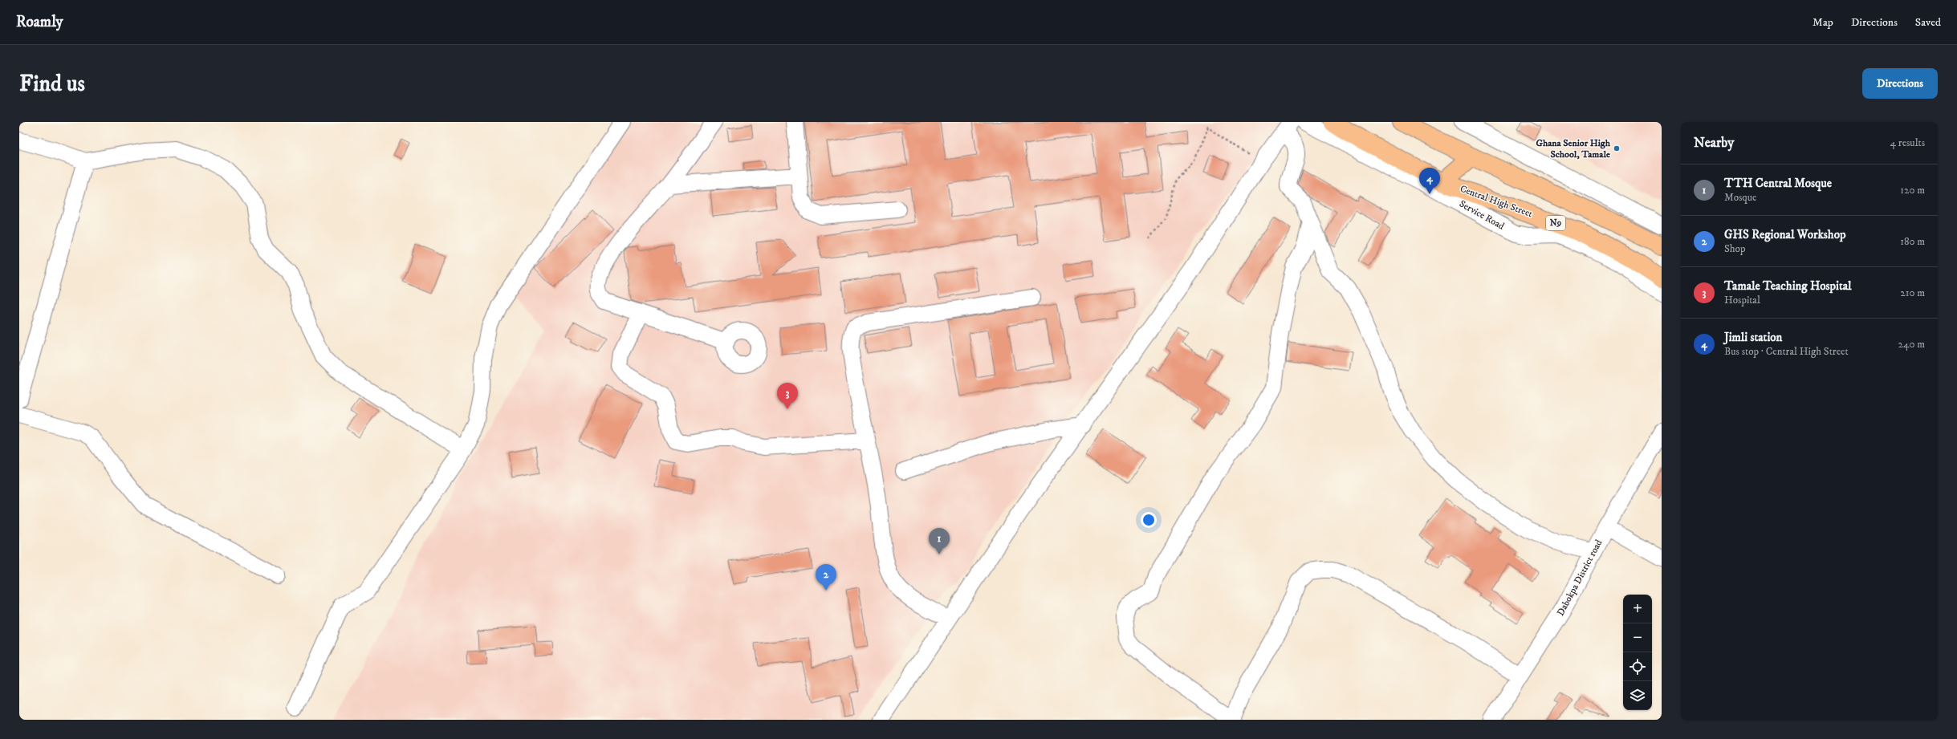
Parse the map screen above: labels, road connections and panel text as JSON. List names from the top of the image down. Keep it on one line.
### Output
{"streets":{"highway":["Central High Street","N9"],"street":["Service Road","Dabokpa District road"]},"places":["Ghana Senior High School, Tamale"],"page":{"header":"Roamly","nav":["Map","Directions","Saved"],"buttons":"Directions","title":"Find us","heading":["Nearby","4 results"],"list":[{"mark":"1","name":"TTH Central Mosque","note":"Mosque","value":"120 m"},{"mark":"2","name":"GHS Regional Workshop","note":"Shop","value":"180 m"},{"mark":"3","name":"Tamale Teaching Hospital","note":"Hospital","value":"210 m"},{"mark":"4","name":"Jimli station","note":"Bus stop · Central High Street","value":"240 m"}],"pins":["4","3","1","2"],"map_buttons":["+","−"]}}
